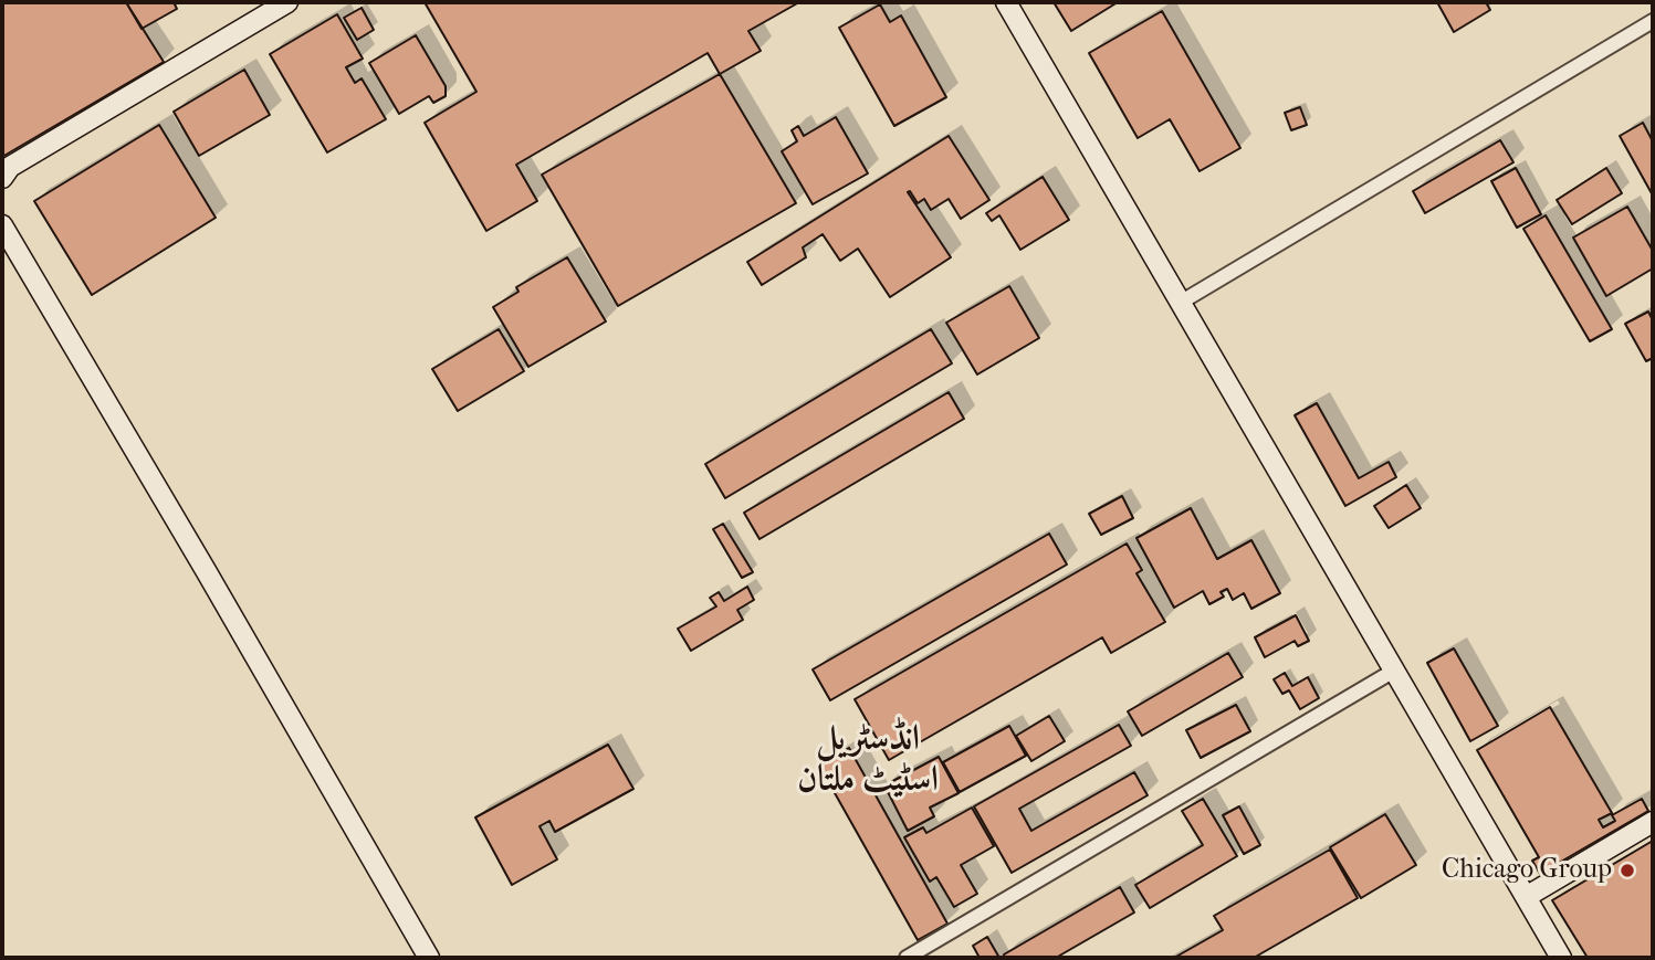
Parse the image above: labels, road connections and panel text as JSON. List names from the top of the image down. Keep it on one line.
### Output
{"districts":["انڈسٹریل اسٹیٹ ملتان"],"places":["Chicago Group"]}
